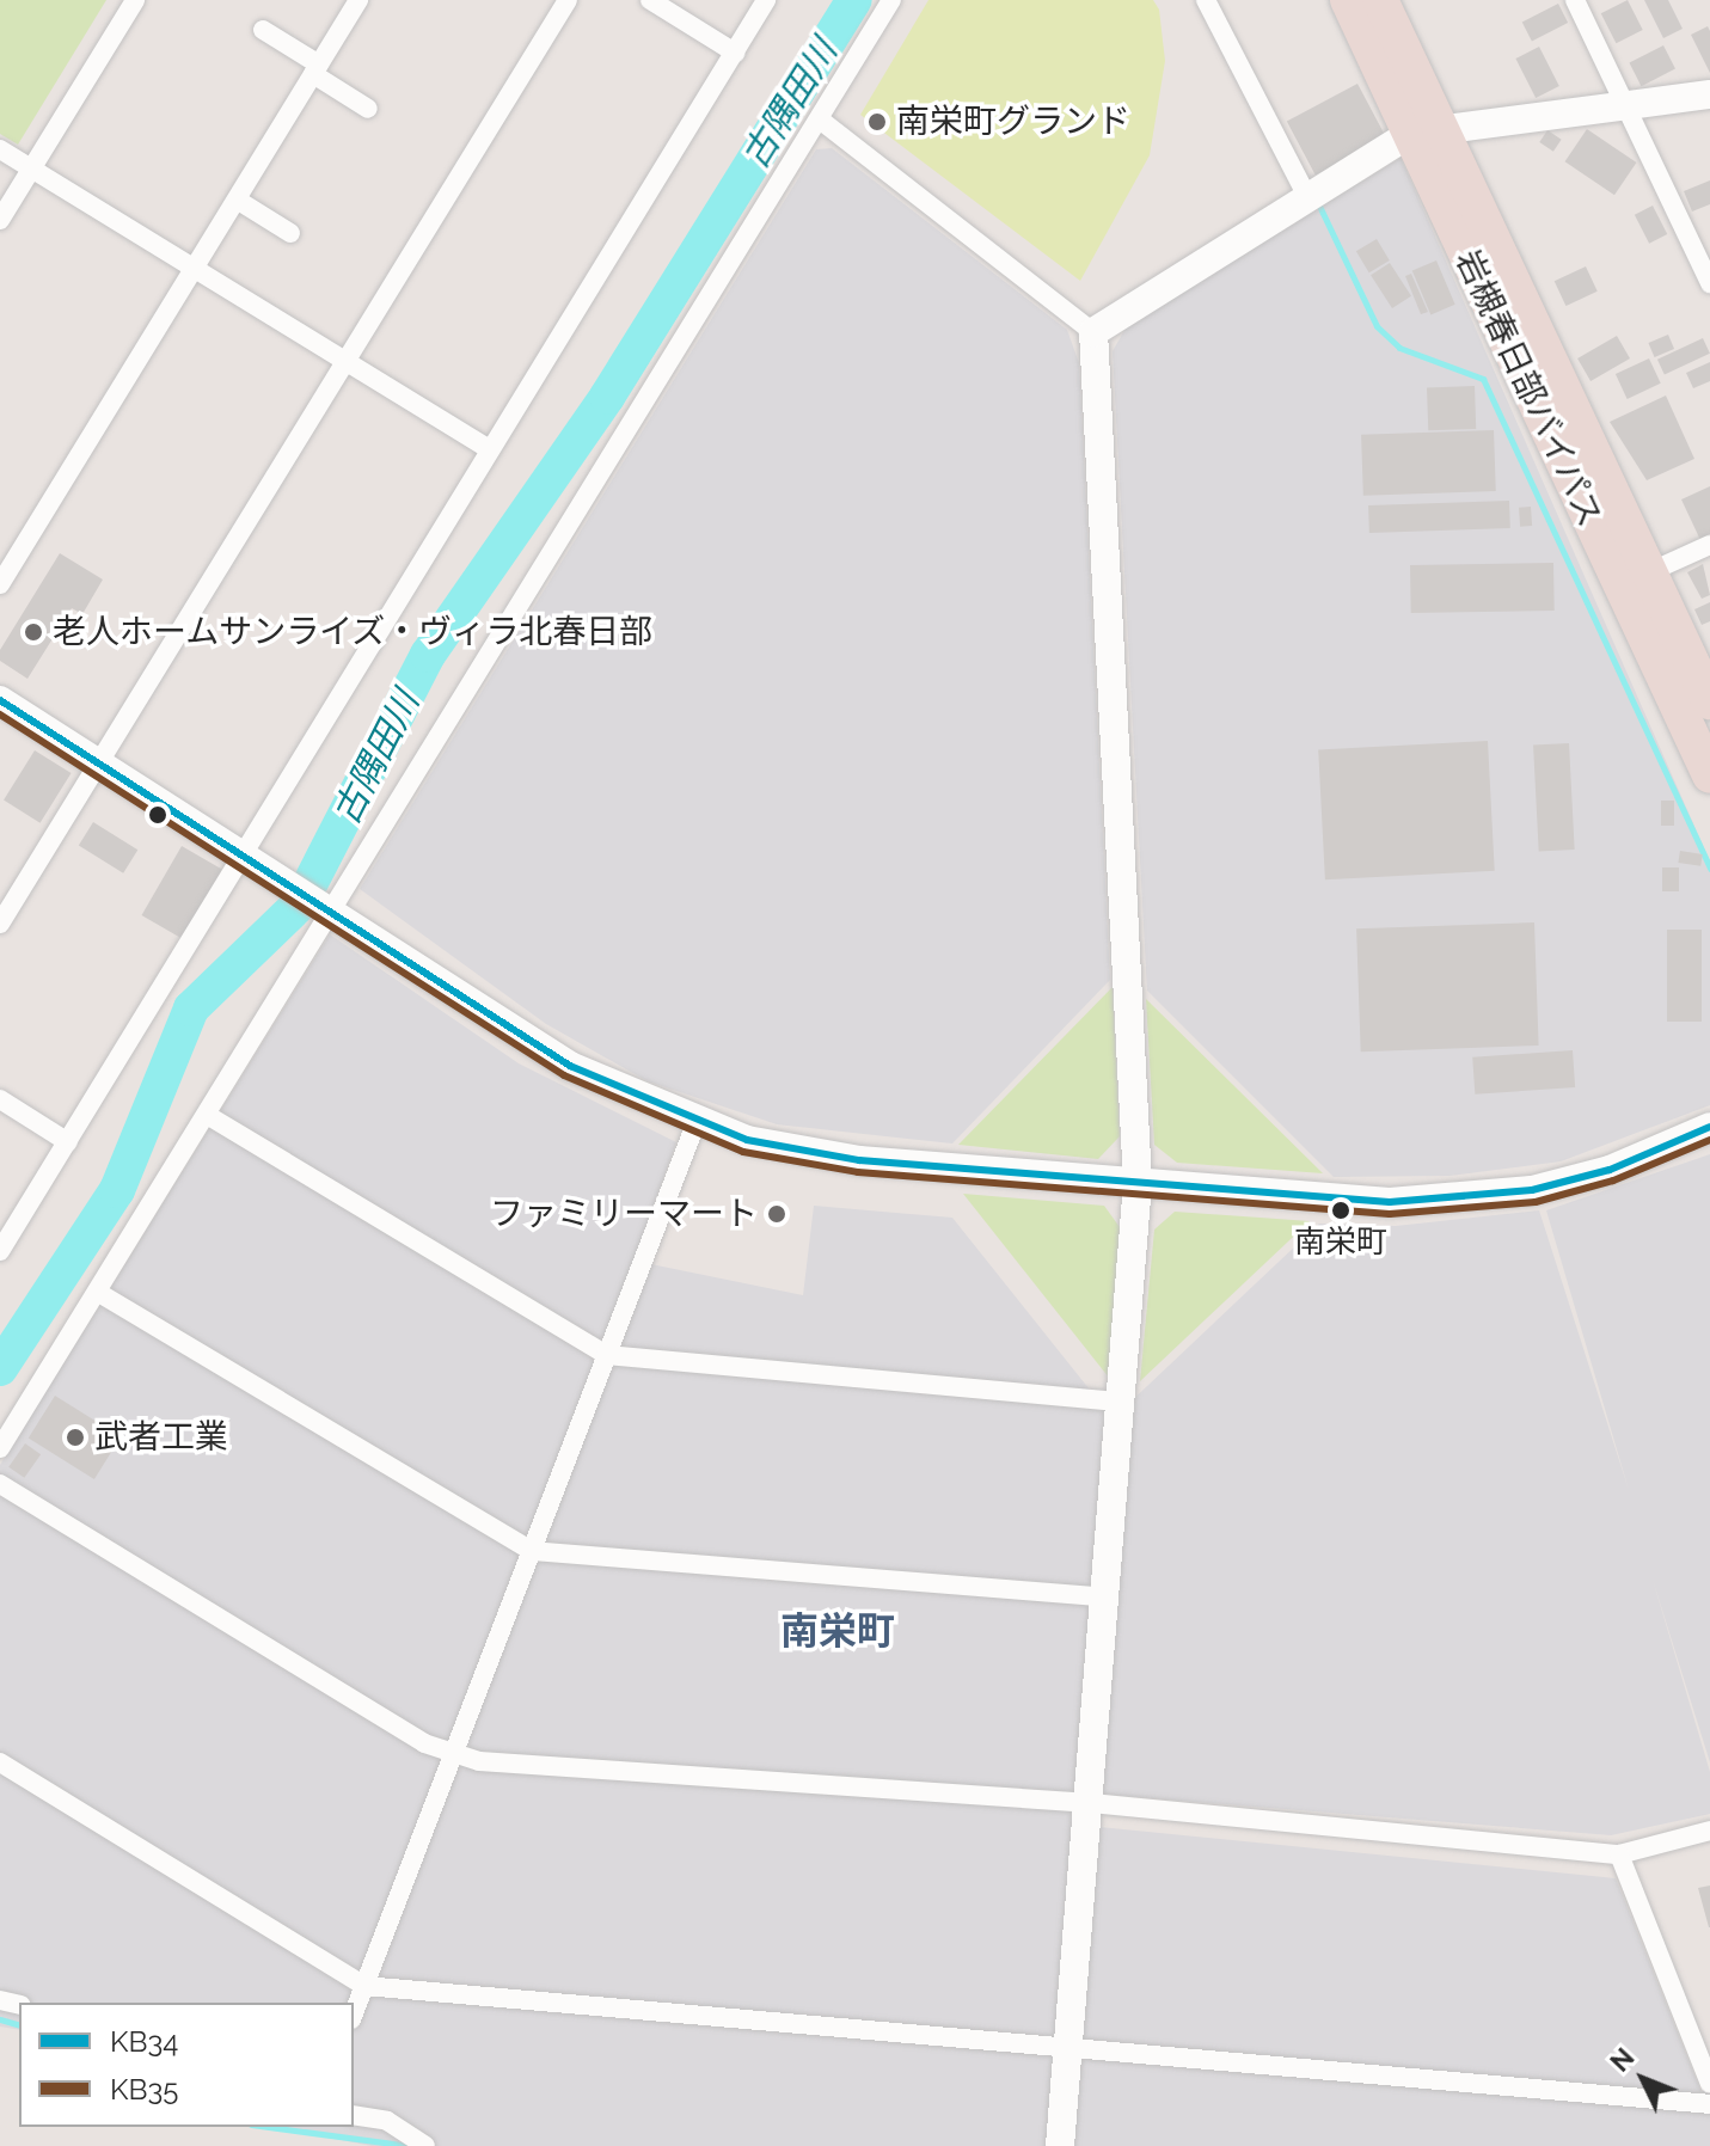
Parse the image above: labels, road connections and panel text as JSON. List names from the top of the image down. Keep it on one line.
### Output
{"streets":{"highway":["岩槻春日部バイパス"]},"districts":["南栄町"],"water":["古隅田川"],"places":["南栄町グランド","老人ホームサンライズ・ヴィラ北春日部","南栄町","ファミリーマート","武者工業"],"lines":["transit line KB34","transit line KB35"],"legend":["KB34","KB35"],"north":"top left"}
